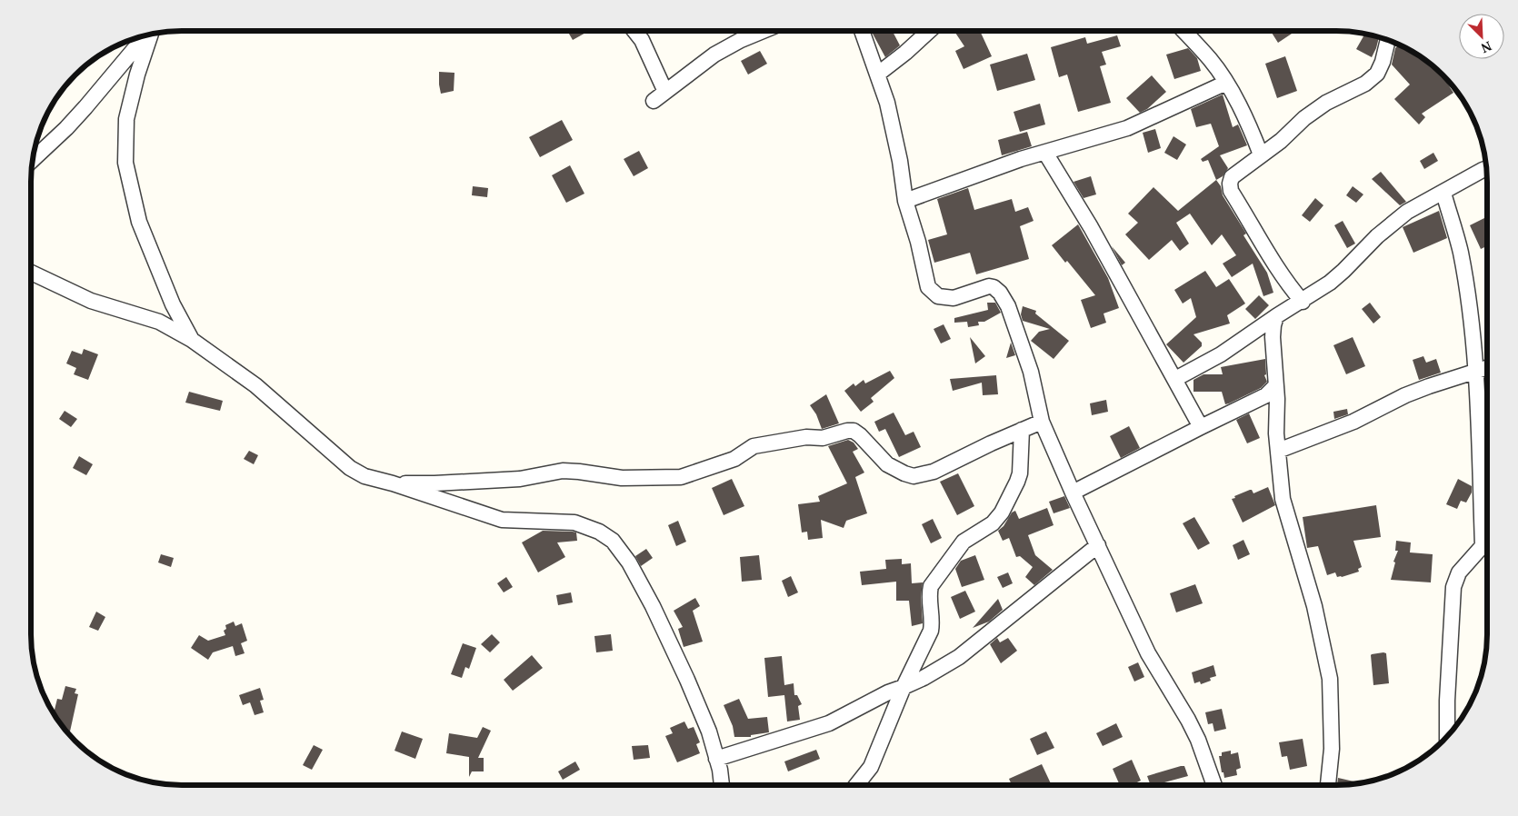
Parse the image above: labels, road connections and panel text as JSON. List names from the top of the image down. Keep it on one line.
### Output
{"north":"bottom right"}
